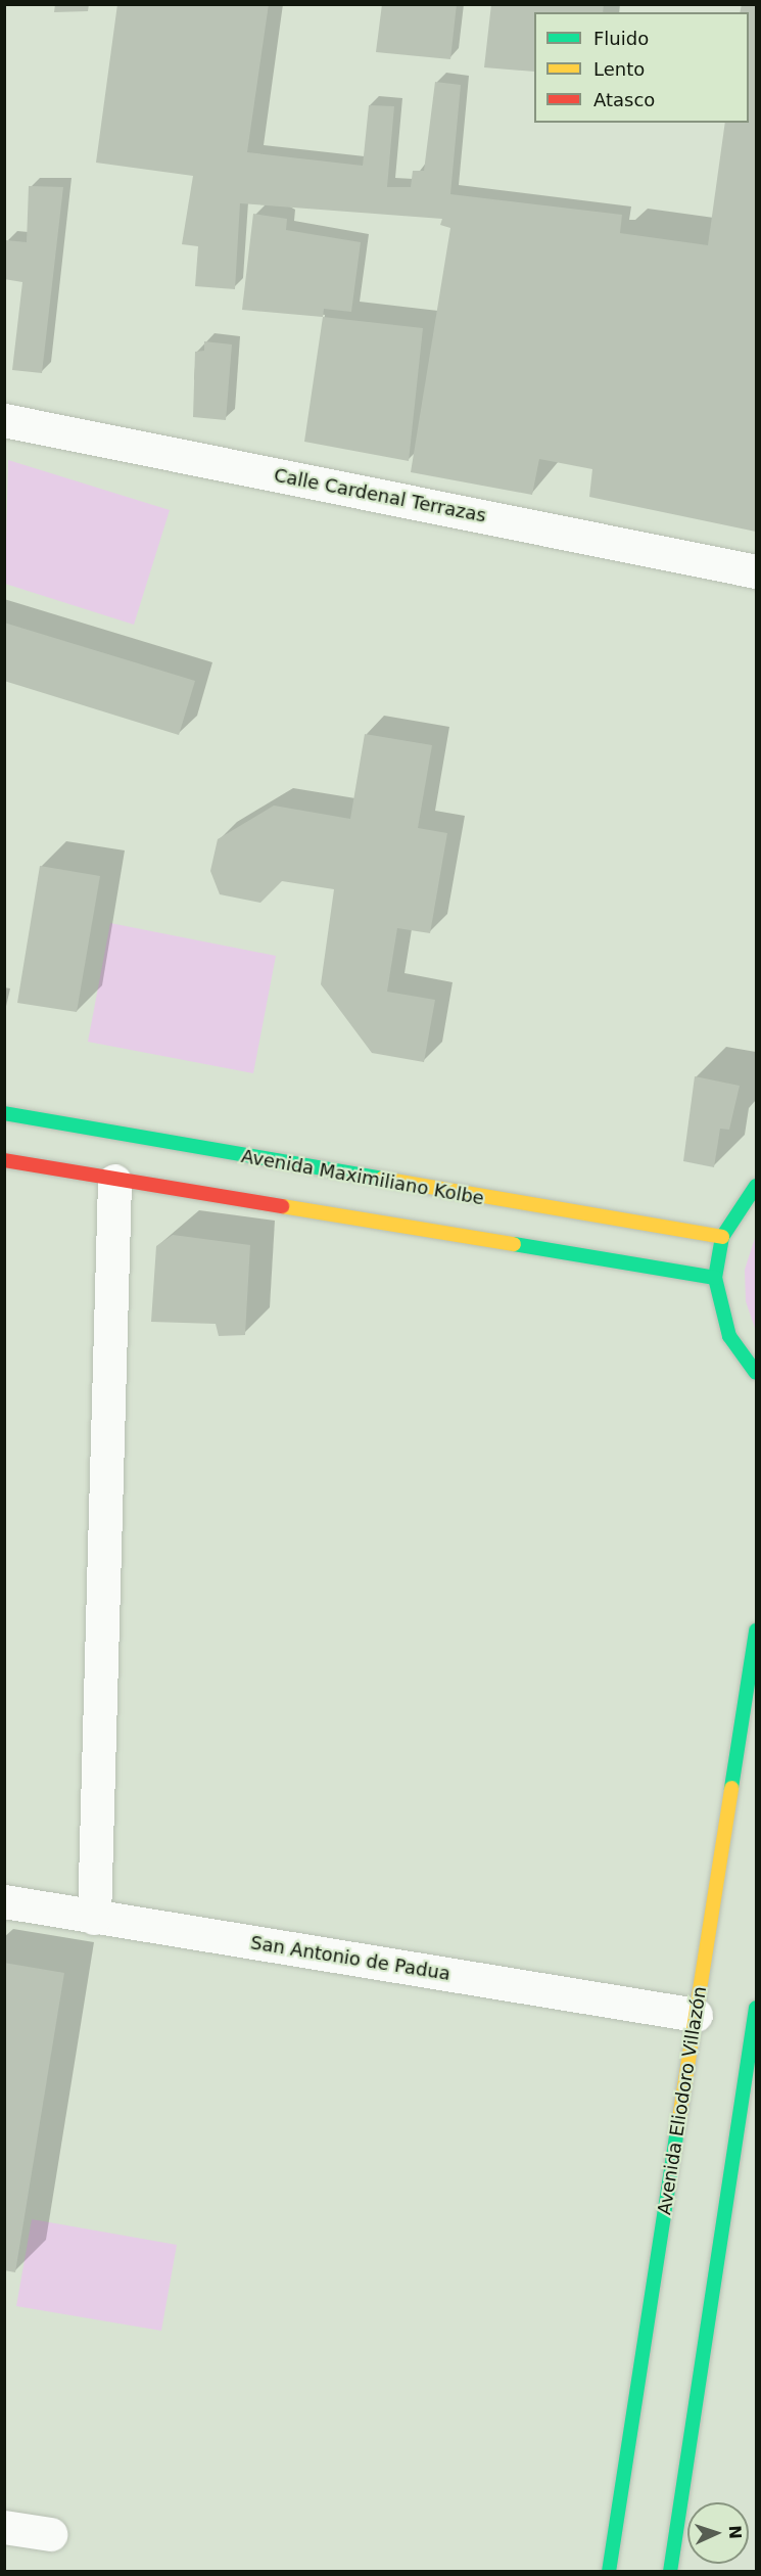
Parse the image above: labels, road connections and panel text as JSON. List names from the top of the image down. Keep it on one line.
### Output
{"streets":{"main road":["Avenida Maximiliano Kolbe","Avenida Eliodoro Villazón"],"street":["Calle Cardenal Terrazas","San Antonio de Padua"]},"crossings":[["San Antonio de Padua","Avenida Eliodoro Villazón"]],"legend":["Fluido","Lento","Atasco"],"north":"right"}
